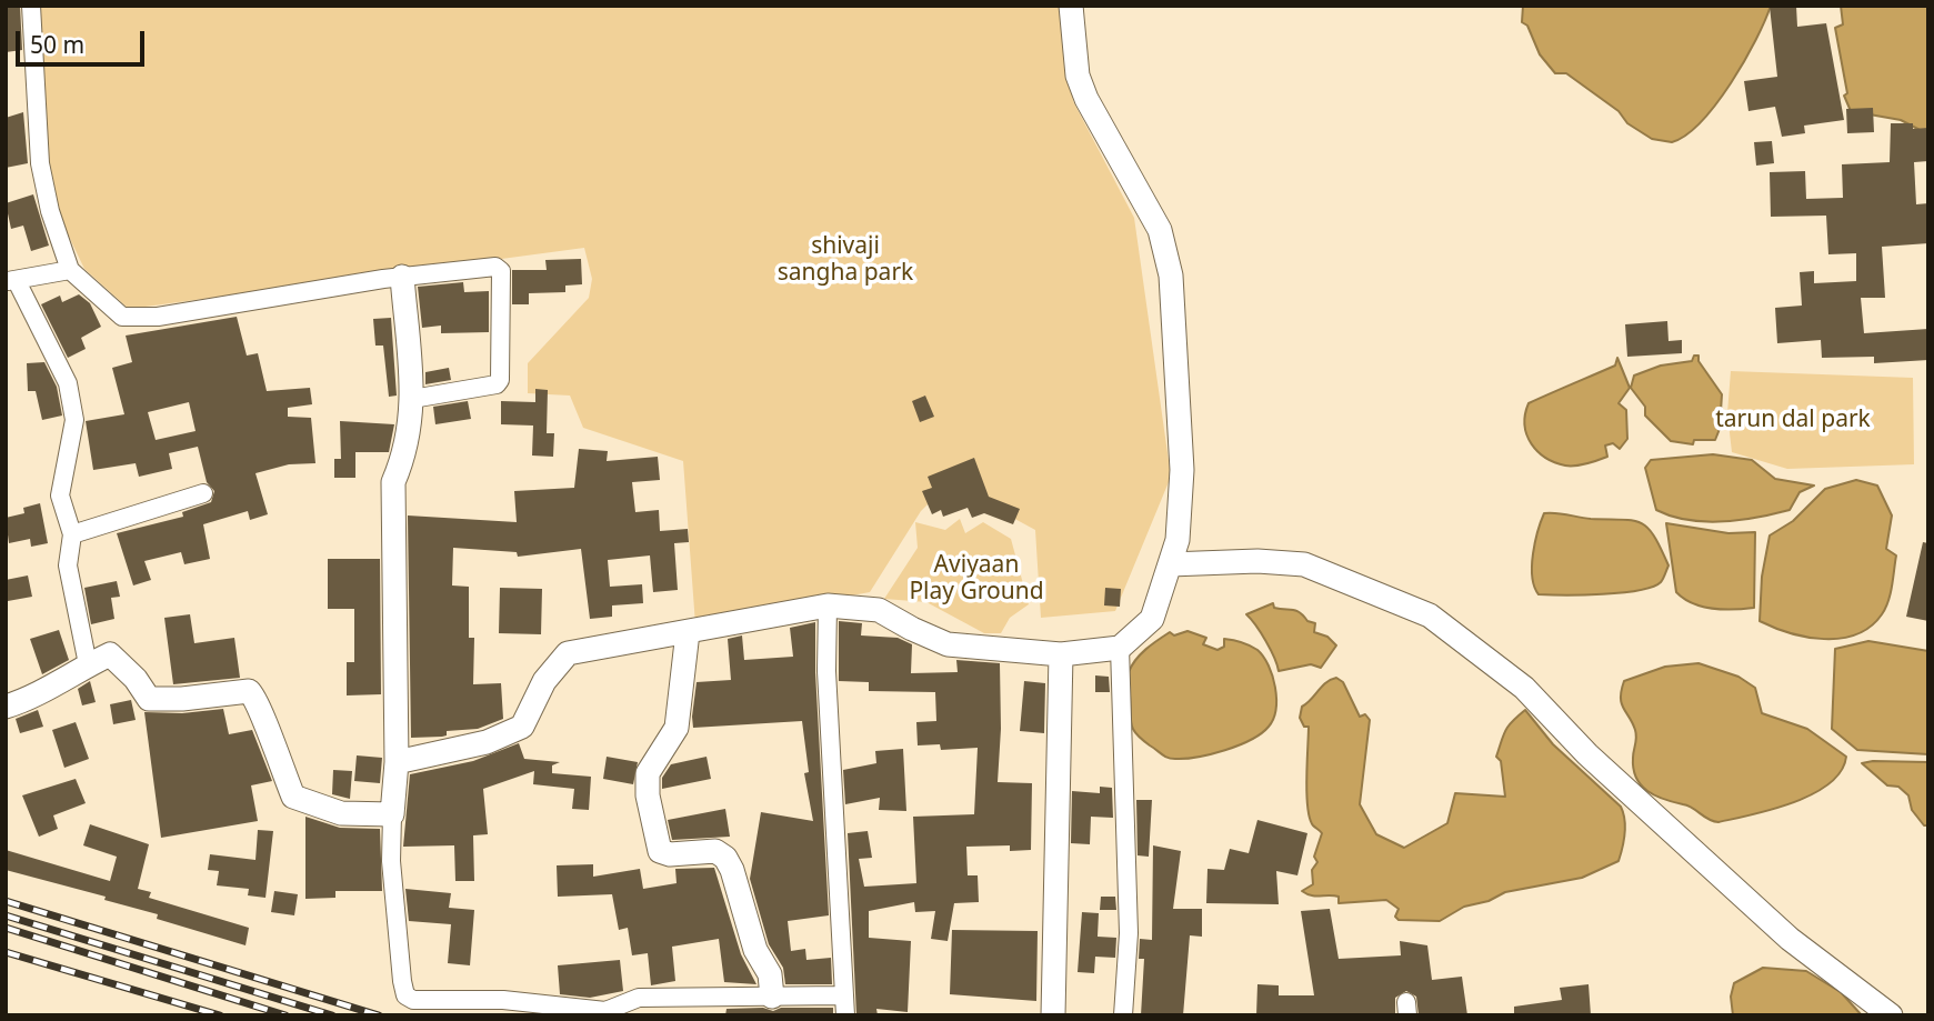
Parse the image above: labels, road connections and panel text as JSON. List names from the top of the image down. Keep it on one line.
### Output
{"parks":["shivaji sangha park","tarun dal park","Aviyaan Play Ground"],"scale_bar":"50 m"}
